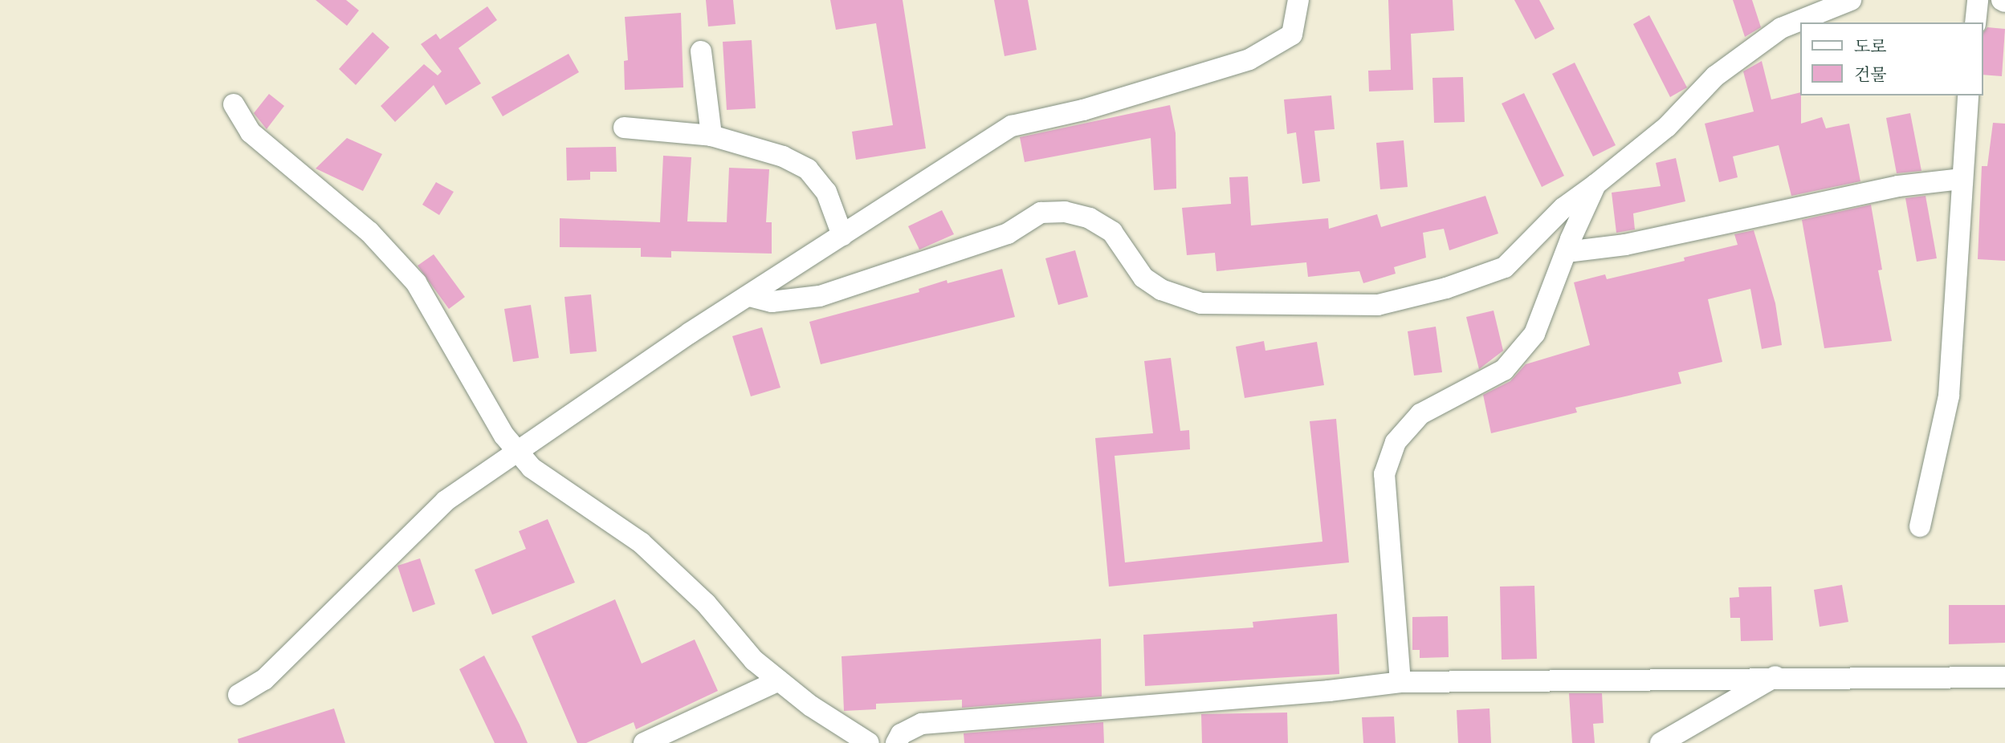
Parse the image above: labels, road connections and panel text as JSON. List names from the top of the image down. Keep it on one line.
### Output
{"legend":["도로","건물"]}
